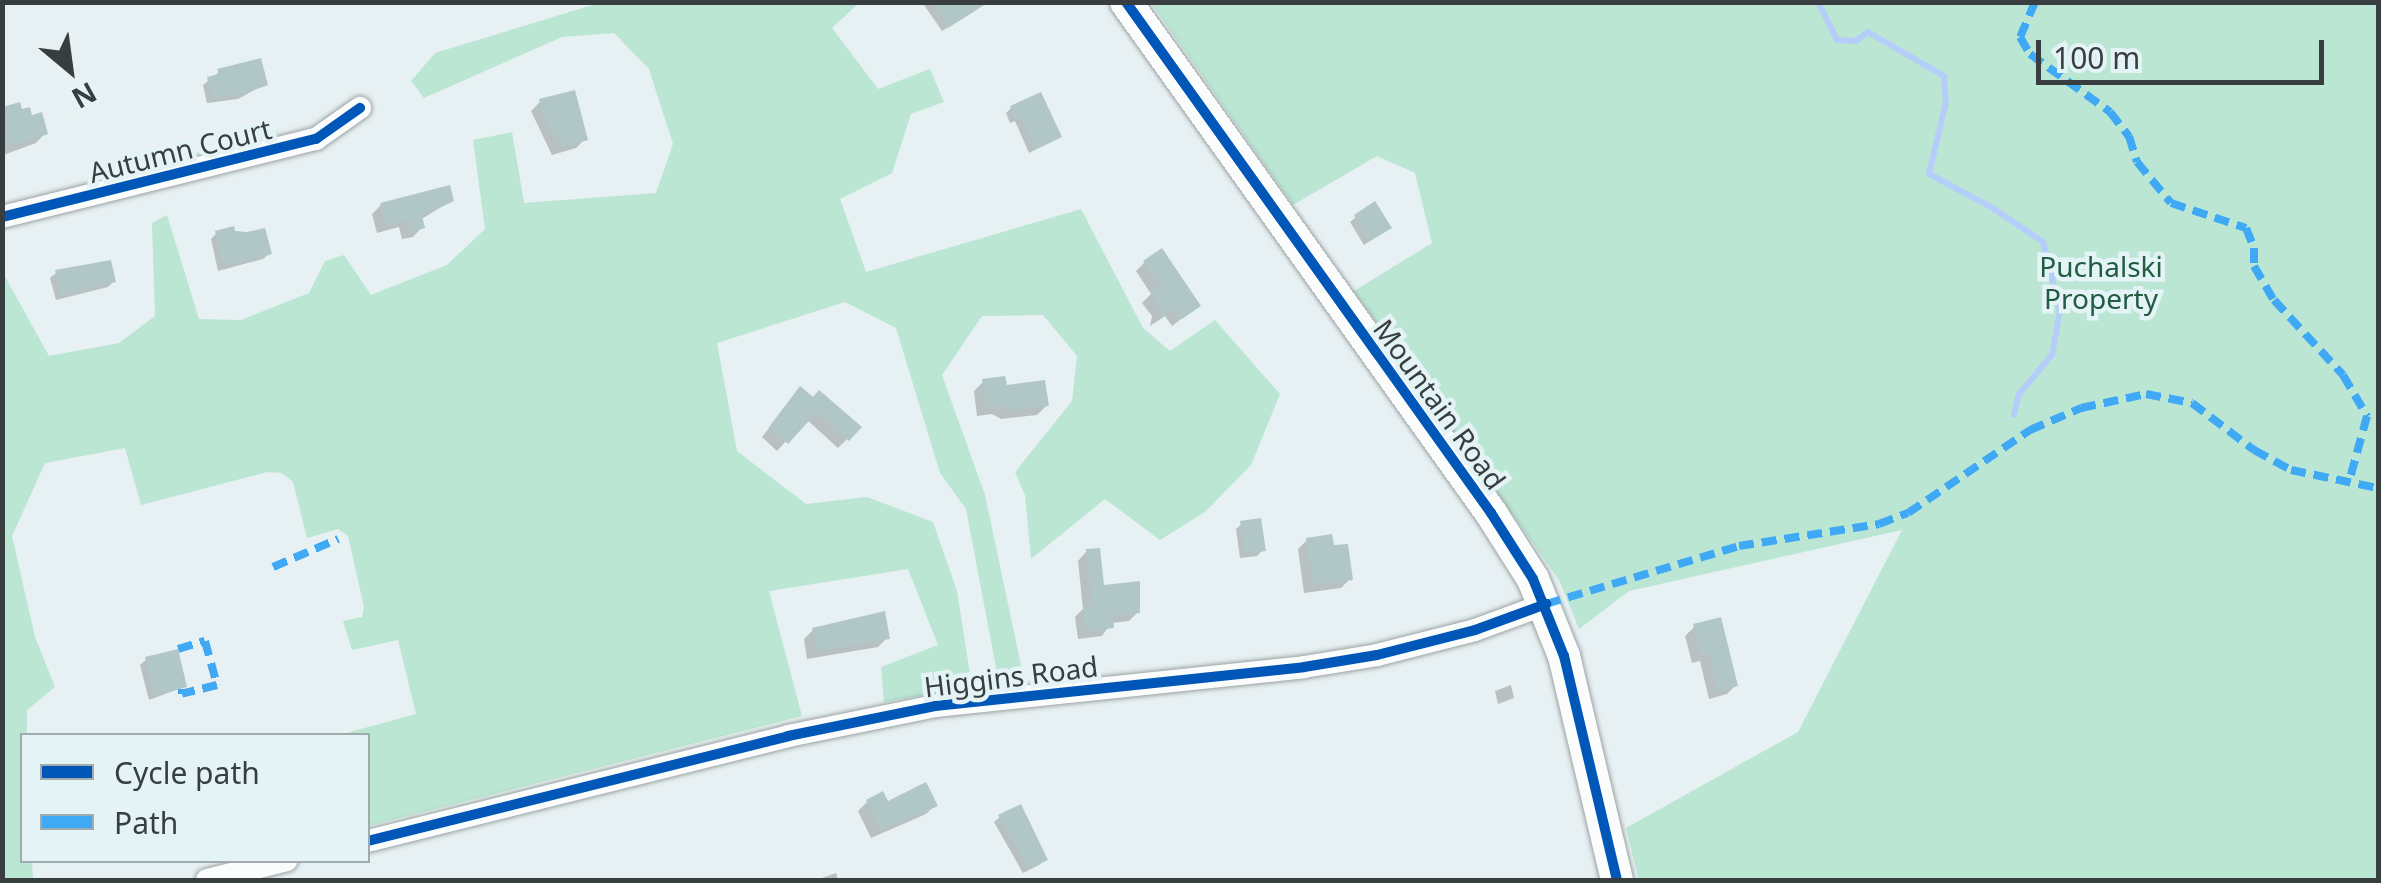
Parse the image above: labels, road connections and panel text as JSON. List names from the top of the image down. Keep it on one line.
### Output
{"streets":{"main road":["Mountain Road"],"street":["Autumn Court","Higgins Road"]},"crossings":[["Mountain Road","Higgins Road"]],"parks":["Puchalski Property"],"legend":["Cycle path","Path"],"scale_bar":"100 m","north":"bottom right"}
